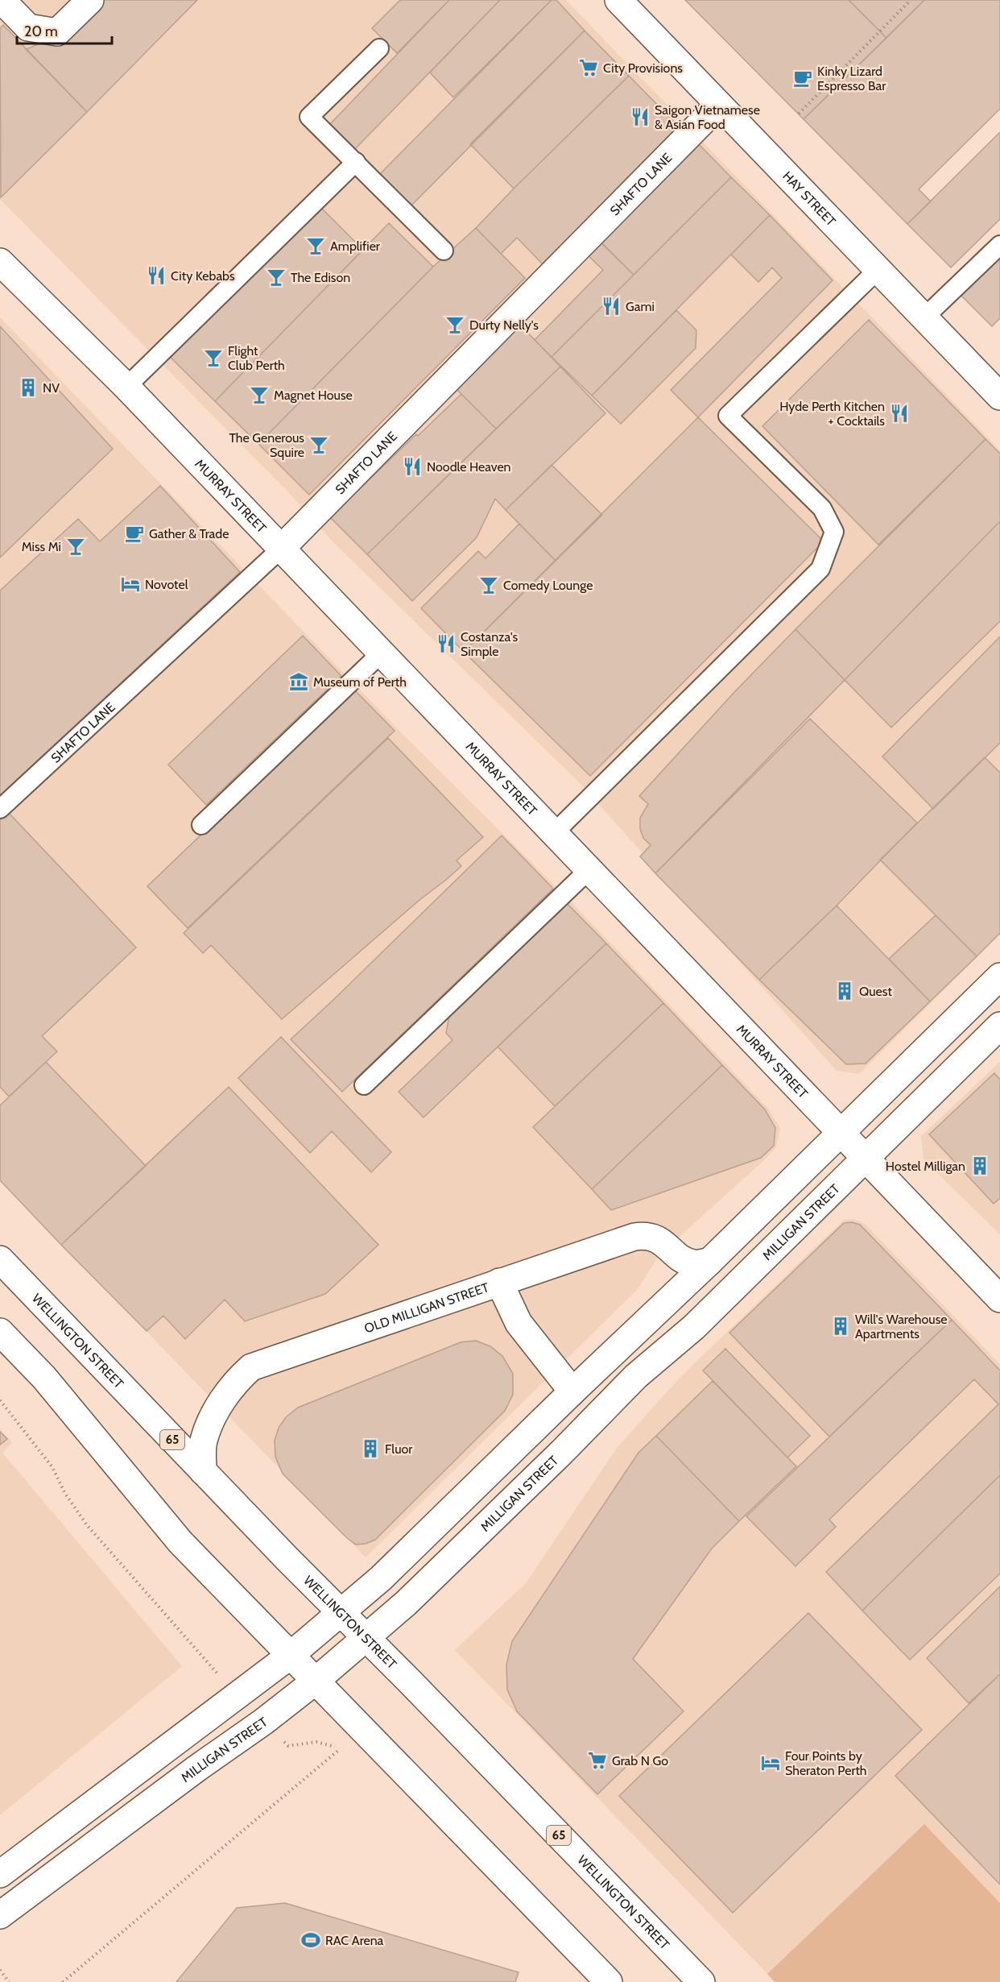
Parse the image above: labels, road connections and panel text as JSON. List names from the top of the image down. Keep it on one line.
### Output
{"streets":{"main road":["SHAFTO LANE","HAY STREET","MURRAY STREET","MILLIGAN STREET","OLD MILLIGAN STREET","WELLINGTON STREET","65"]},"crossings":[["SHAFTO LANE","HAY STREET"],["SHAFTO LANE","MURRAY STREET"],["MURRAY STREET","MILLIGAN STREET"],["MILLIGAN STREET","WELLINGTON STREET"],["OLD MILLIGAN STREET","WELLINGTON STREET"]],"places":{"supermarket":["City Provisions","Grab N Go"],"cafe":["Kinky Lizard Espresso Bar","Gather & Trade"],"restaurant":["Saigon Vietnamese & Asian Food","City Kebabs","Gami","Hyde Perth Kitchen + Cocktails","Noodle Heaven","Costanza's Simple"],"bar":["Amplifier","The Edison","Durty Nelly's","Flight Club Perth","Magnet House","The Generous Squire","Miss Mi","Comedy Lounge"],"building":["NV","Quest","Hostel Milligan","Will's Warehouse Apartments","Fluor"],"hotel":["Novotel","Four Points by Sheraton Perth"],"museum":["Museum of Perth"],"sports":["RAC Arena"]},"scale_bar":"20 m"}
